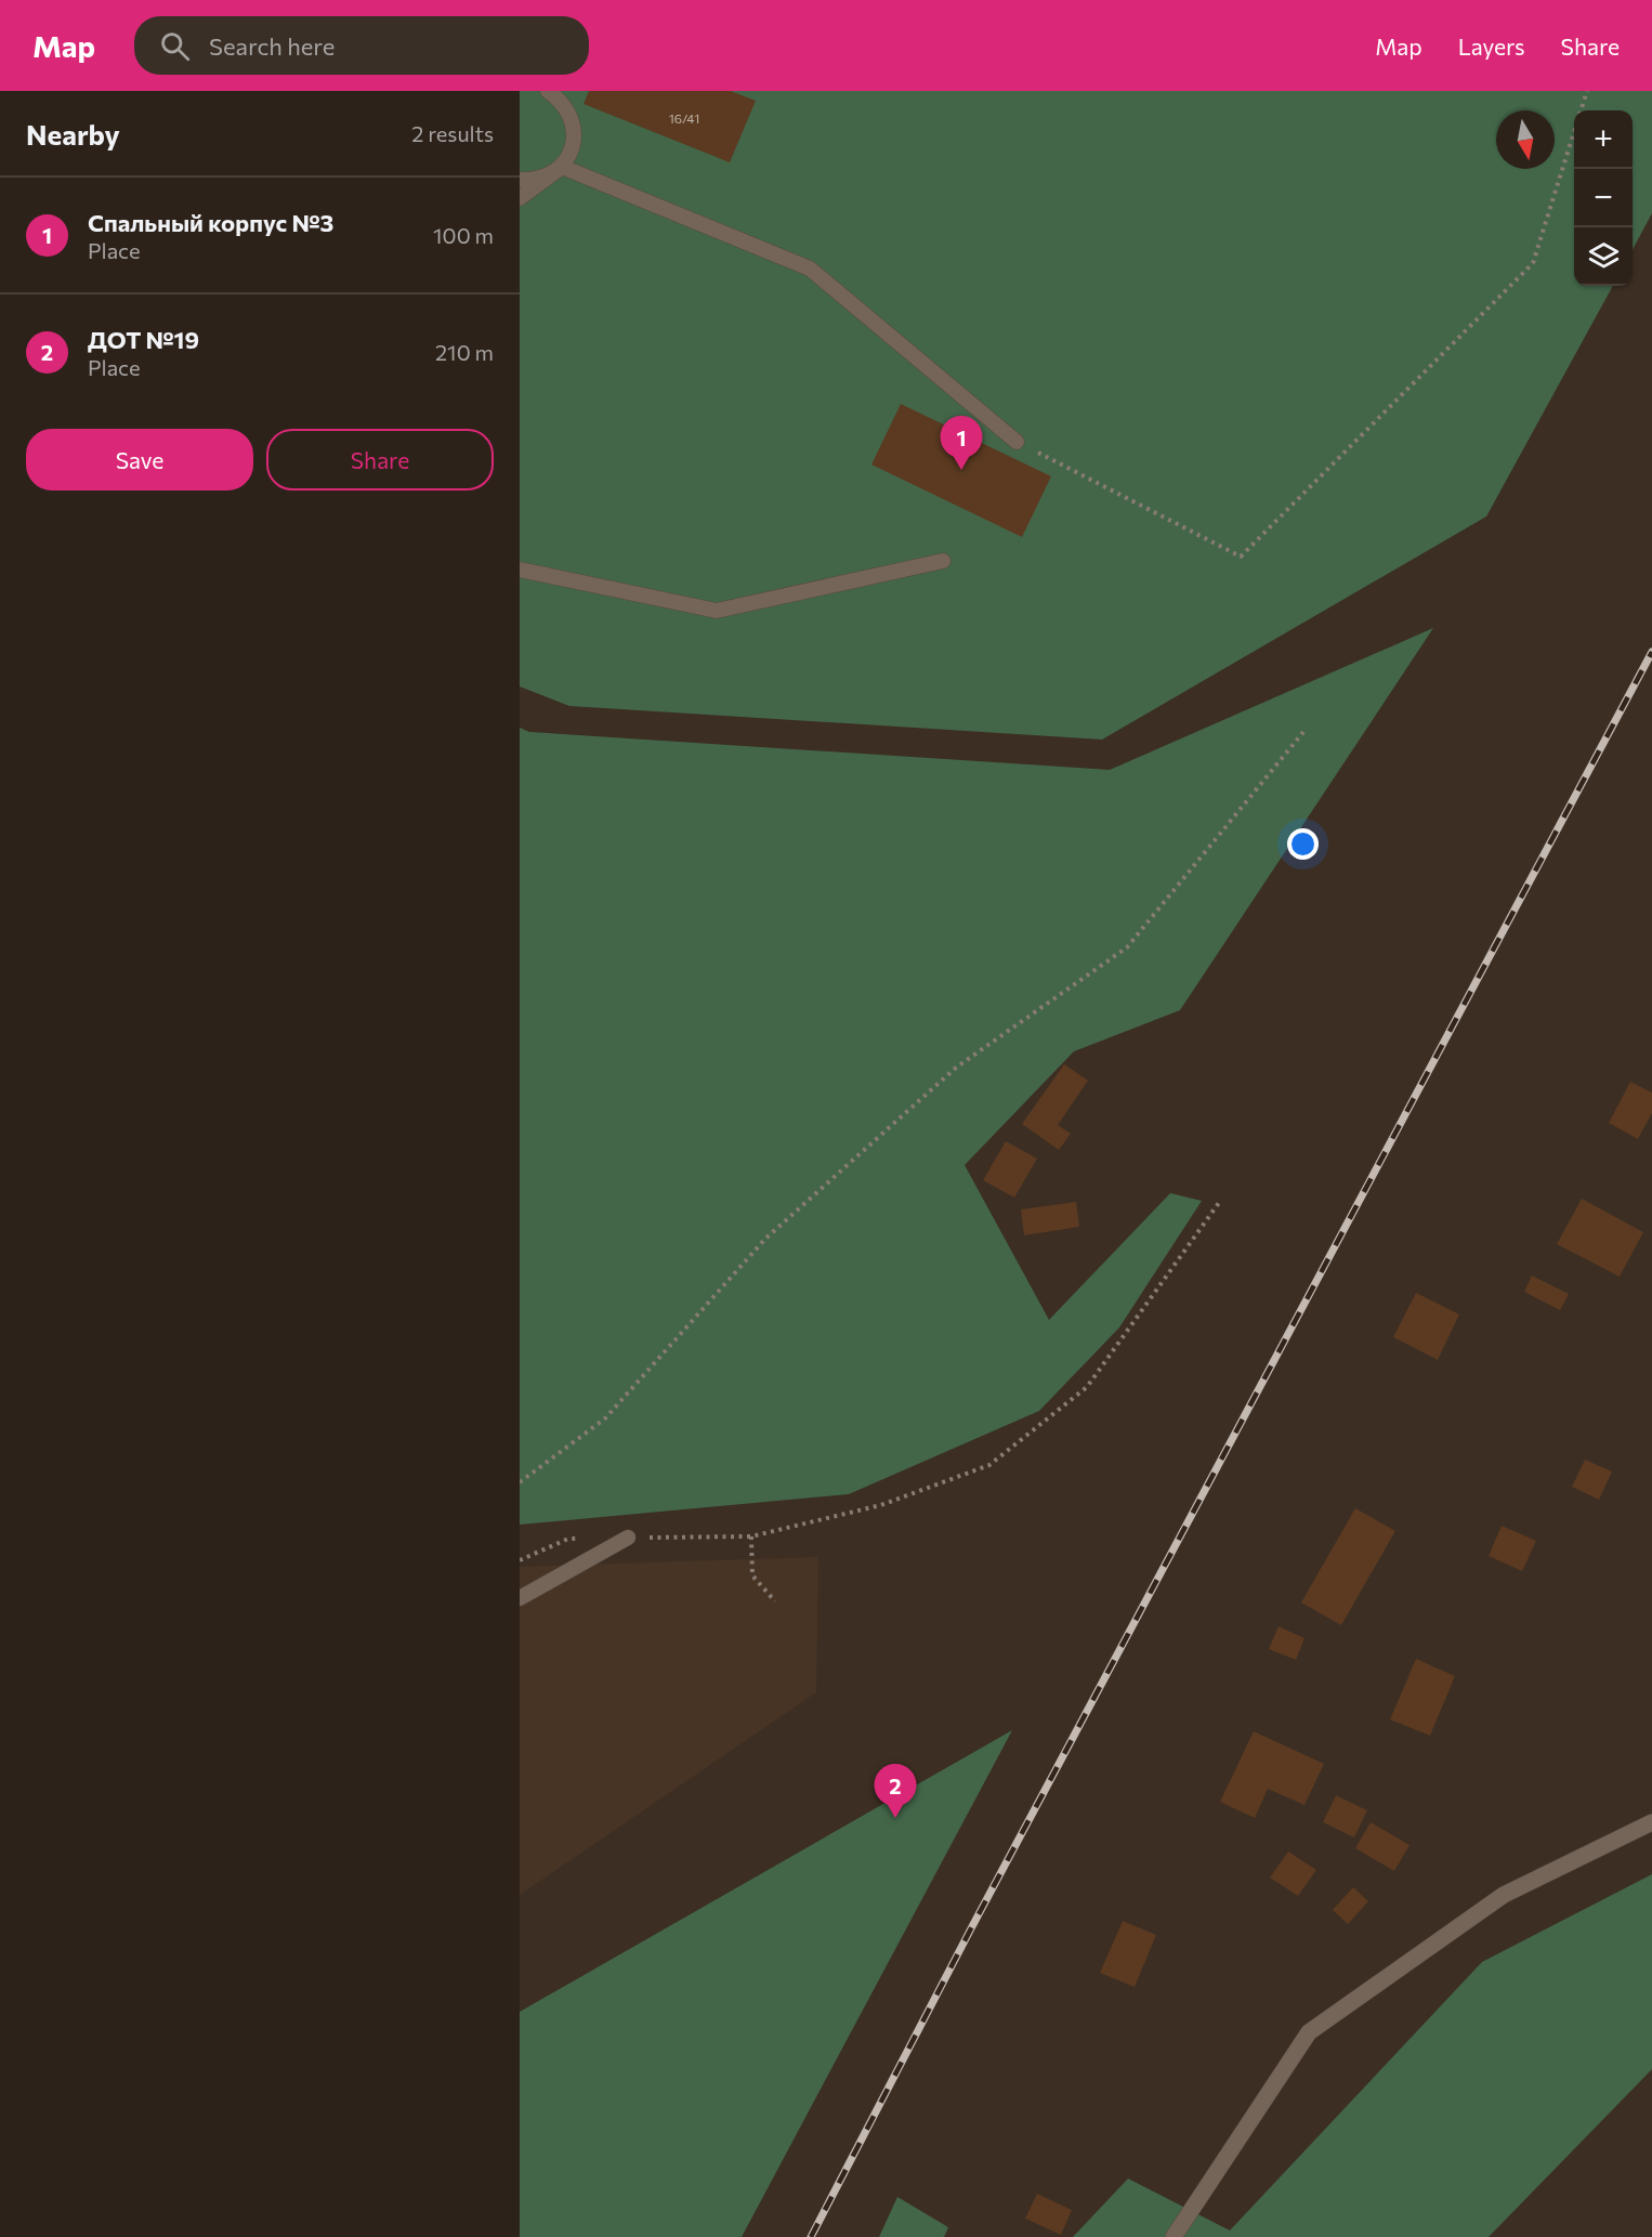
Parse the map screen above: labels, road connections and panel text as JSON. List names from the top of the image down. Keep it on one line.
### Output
{"house_numbers":["16/41"],"north":"bottom","page":{"header":"Map","search":"Search here","nav":["Map","Layers","Share"],"heading":["Nearby","2 results"],"map_buttons":["+","−"],"list":[{"mark":"1","name":"Спальный корпус №3","note":"Place","value":"100 m"},{"mark":"2","name":"ДОТ №19","note":"Place","value":"210 m"}],"buttons":["Save","Share"],"pins":["1","2"]}}
